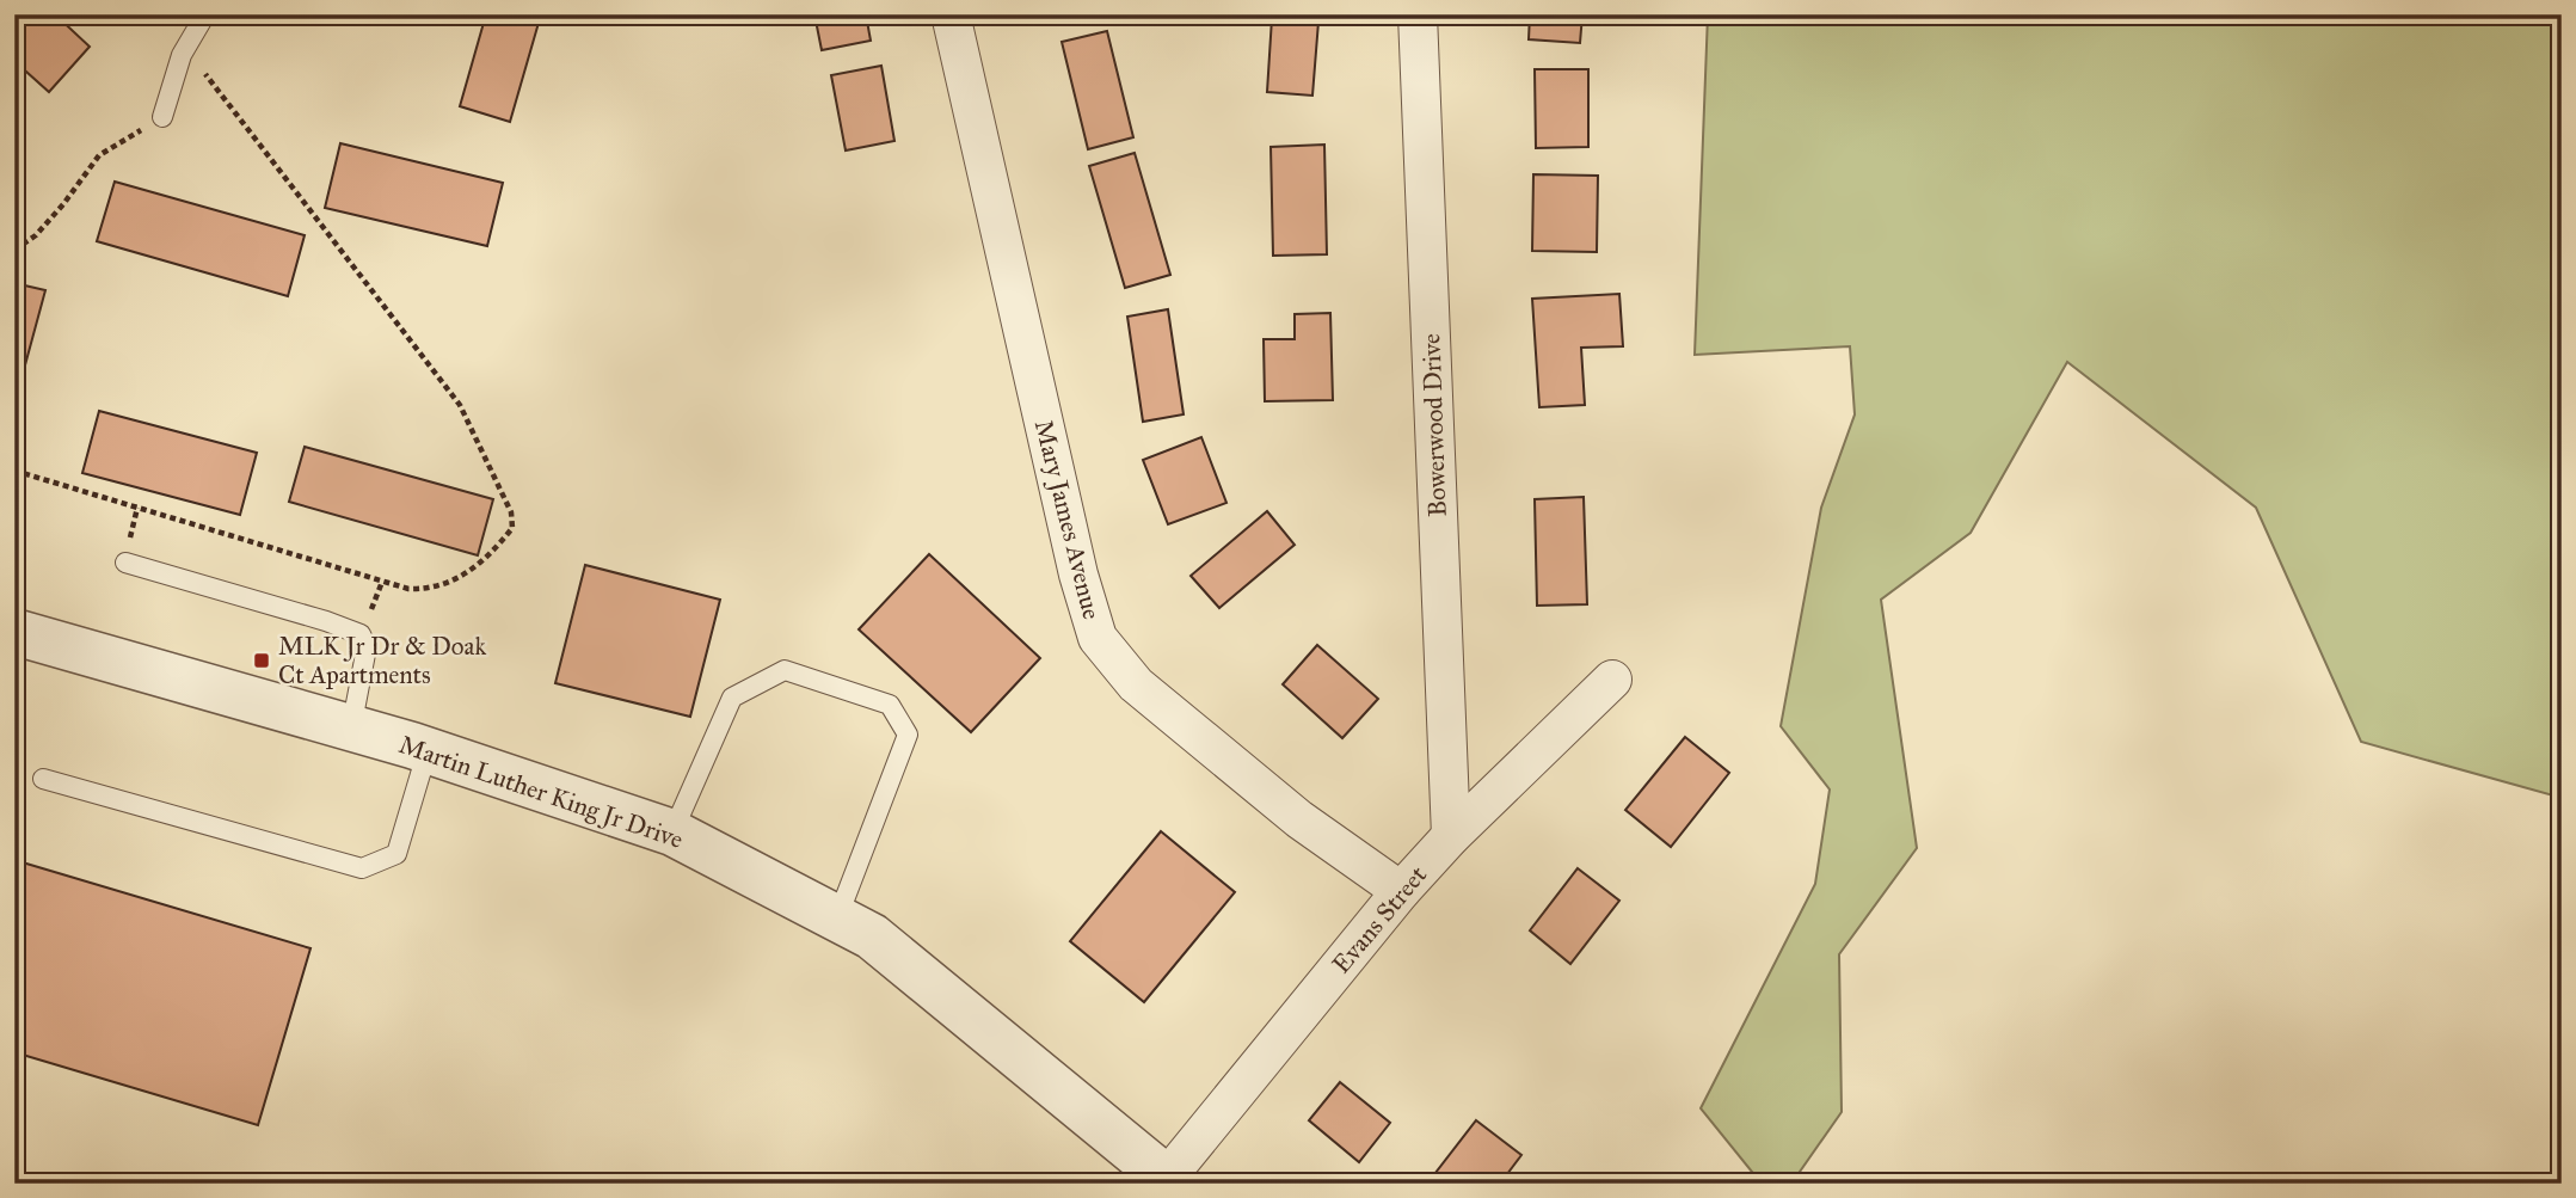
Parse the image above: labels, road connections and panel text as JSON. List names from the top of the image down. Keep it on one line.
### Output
{"streets":{"street":["Bowerwood Drive","Mary James Avenue","Martin Luther King Jr Drive","Evans Street"]},"crossings":[["Bowerwood Drive","Evans Street"],["Mary James Avenue","Evans Street"],["Martin Luther King Jr Drive","Evans Street"]],"places":{"transit":["MLK Jr Dr & Doak Ct Apartments"]}}
